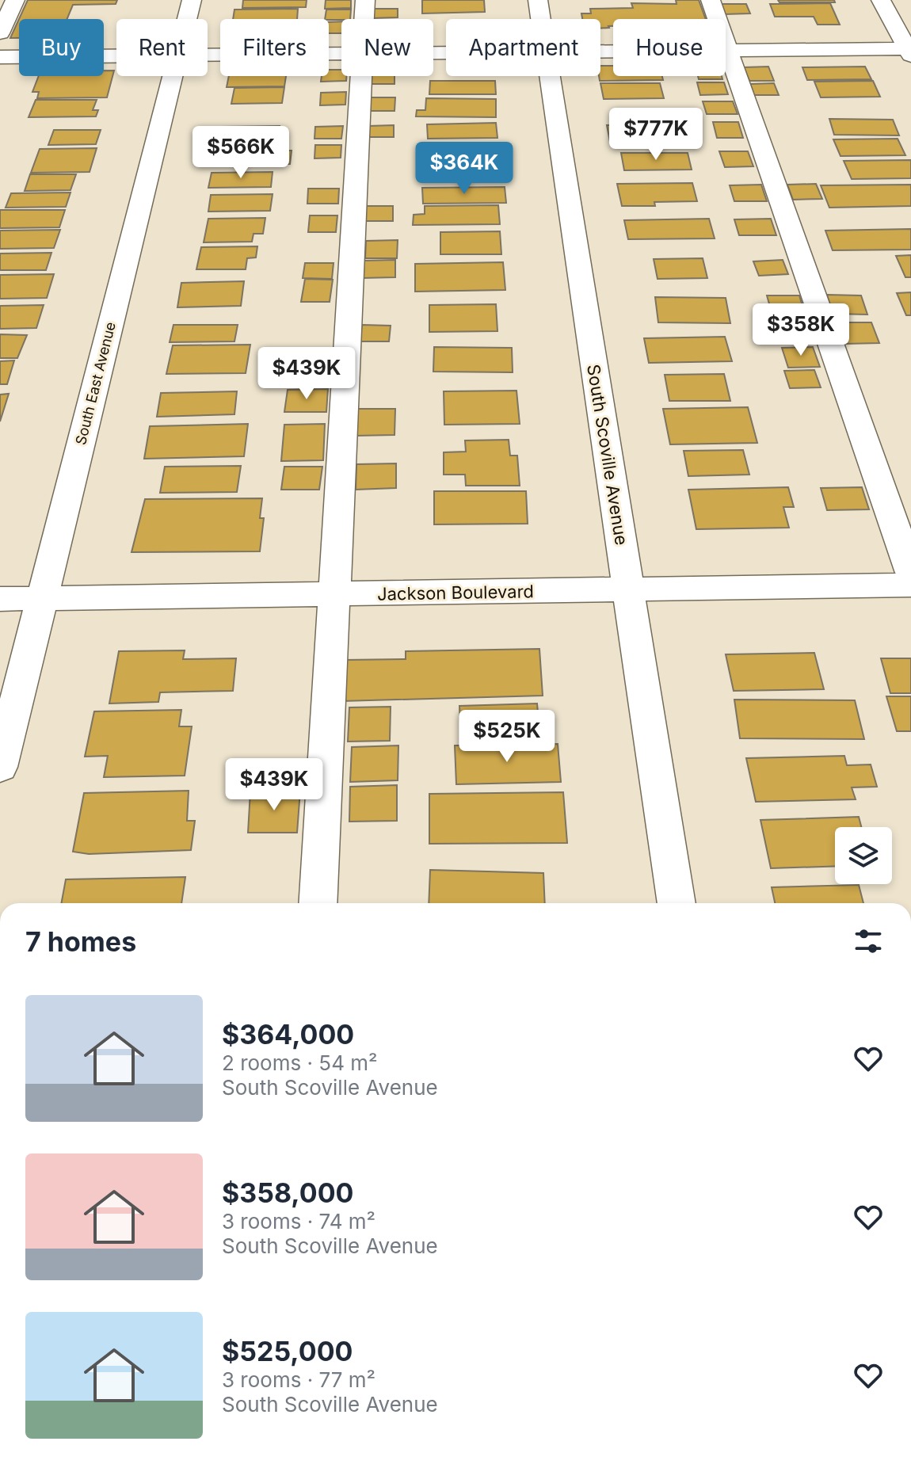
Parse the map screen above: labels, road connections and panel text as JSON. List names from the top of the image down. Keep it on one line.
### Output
{"streets":{"street":["South East Avenue","South Scoville Avenue","Jackson Boulevard"]},"crossings":[["South East Avenue","Jackson Boulevard"],["South Scoville Avenue","Jackson Boulevard"]],"page":{"chip":["Buy","Rent","Filters","New","Apartment","House"],"price":["$777K","$566K","$364K","$358K","$439K","$525K","$439K"],"heading":"7 homes","list":[{"name":"$364,000","note":"2 rooms · 54 m² · South Scoville Avenue"},{"name":"$358,000","note":"3 rooms · 74 m² · South Scoville Avenue"},{"name":"$525,000","note":"3 rooms · 77 m² · South Scoville Avenue"}]}}
